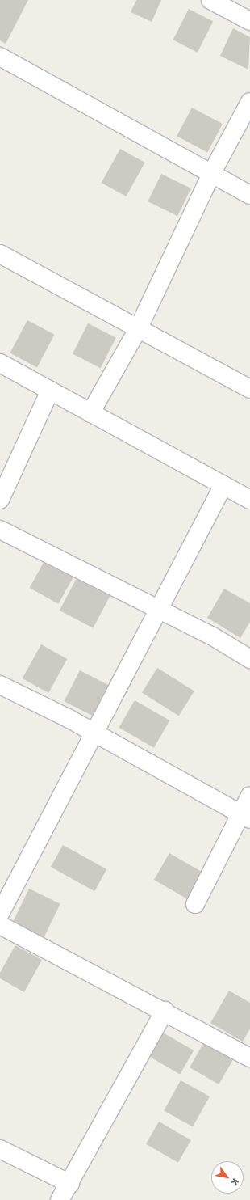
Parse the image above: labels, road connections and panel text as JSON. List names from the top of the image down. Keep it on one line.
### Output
{"north":"bottom right"}
